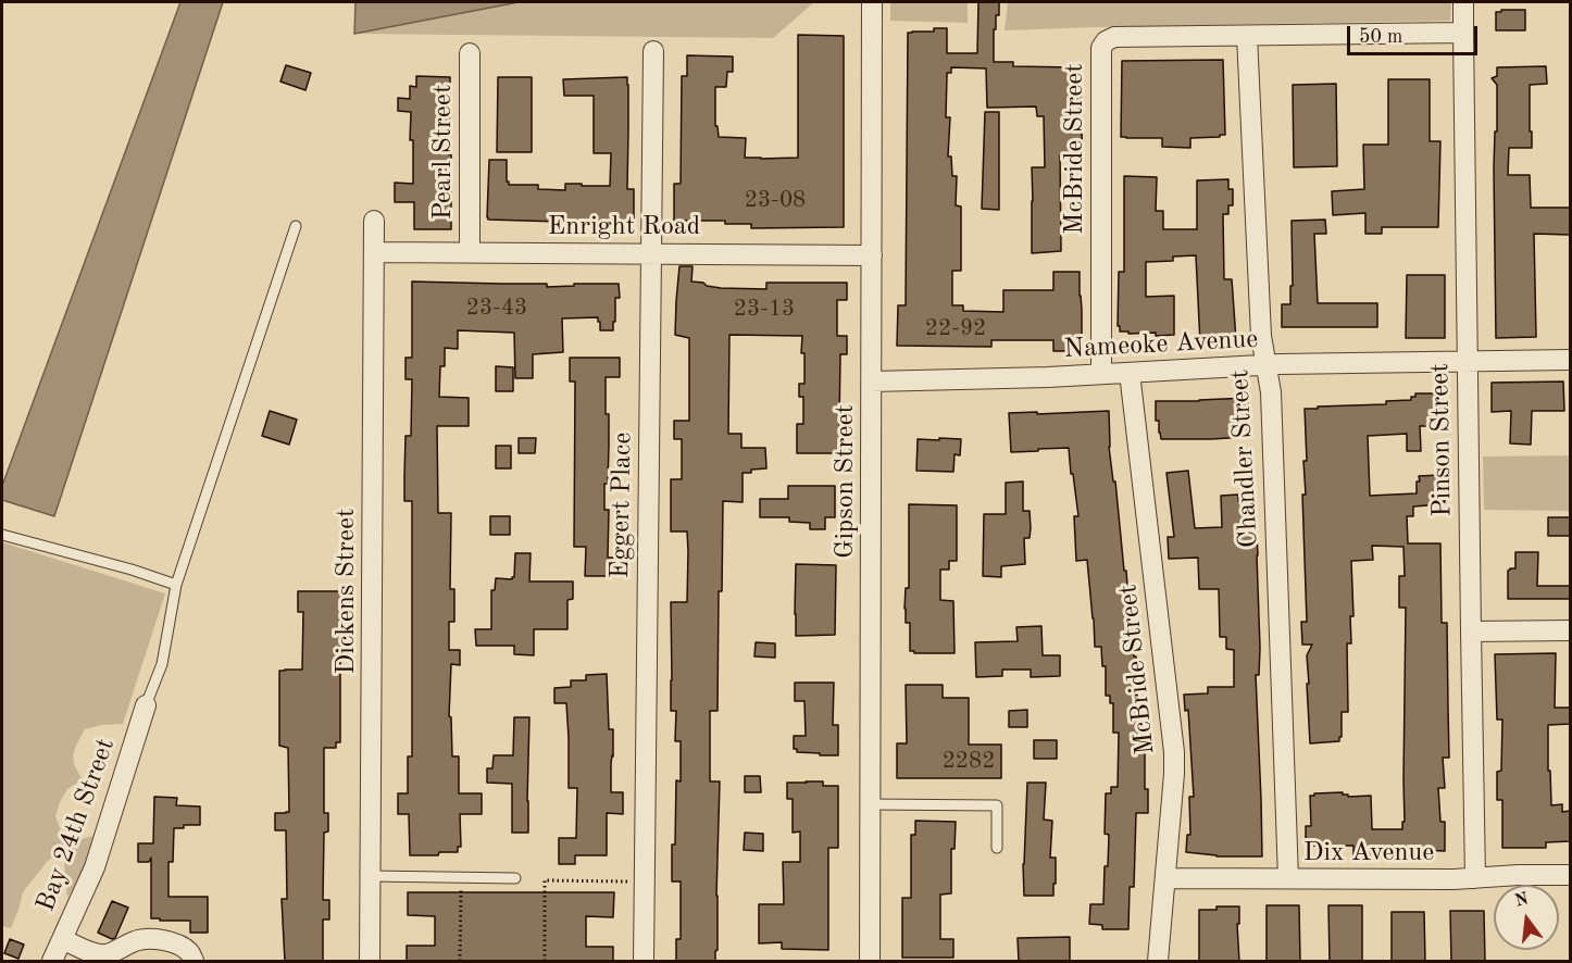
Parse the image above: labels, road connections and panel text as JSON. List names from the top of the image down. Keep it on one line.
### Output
{"streets":{"street":["McBride Street","Pearl Street","Enright Road","Nameoke Avenue","Pinson Street","Chandler Street","Gipson Street","Eggert Place","Dickens Street","Bay 24th Street","Dix Avenue"]},"crossings":[["McBride Street","Nameoke Avenue"],["McBride Street","Chandler Street"],["McBride Street","Dix Avenue"],["Pearl Street","Enright Road"],["Enright Road","Gipson Street"],["Enright Road","Eggert Place"],["Enright Road","Dickens Street"],["Nameoke Avenue","Pinson Street"],["Nameoke Avenue","Chandler Street"],["Nameoke Avenue","Gipson Street"],["Pinson Street","Dix Avenue"],["Chandler Street","Dix Avenue"]],"house_numbers":["23-08","23-43","23-13","22-92","2282"],"scale_bar":"50 m","north":"top"}
